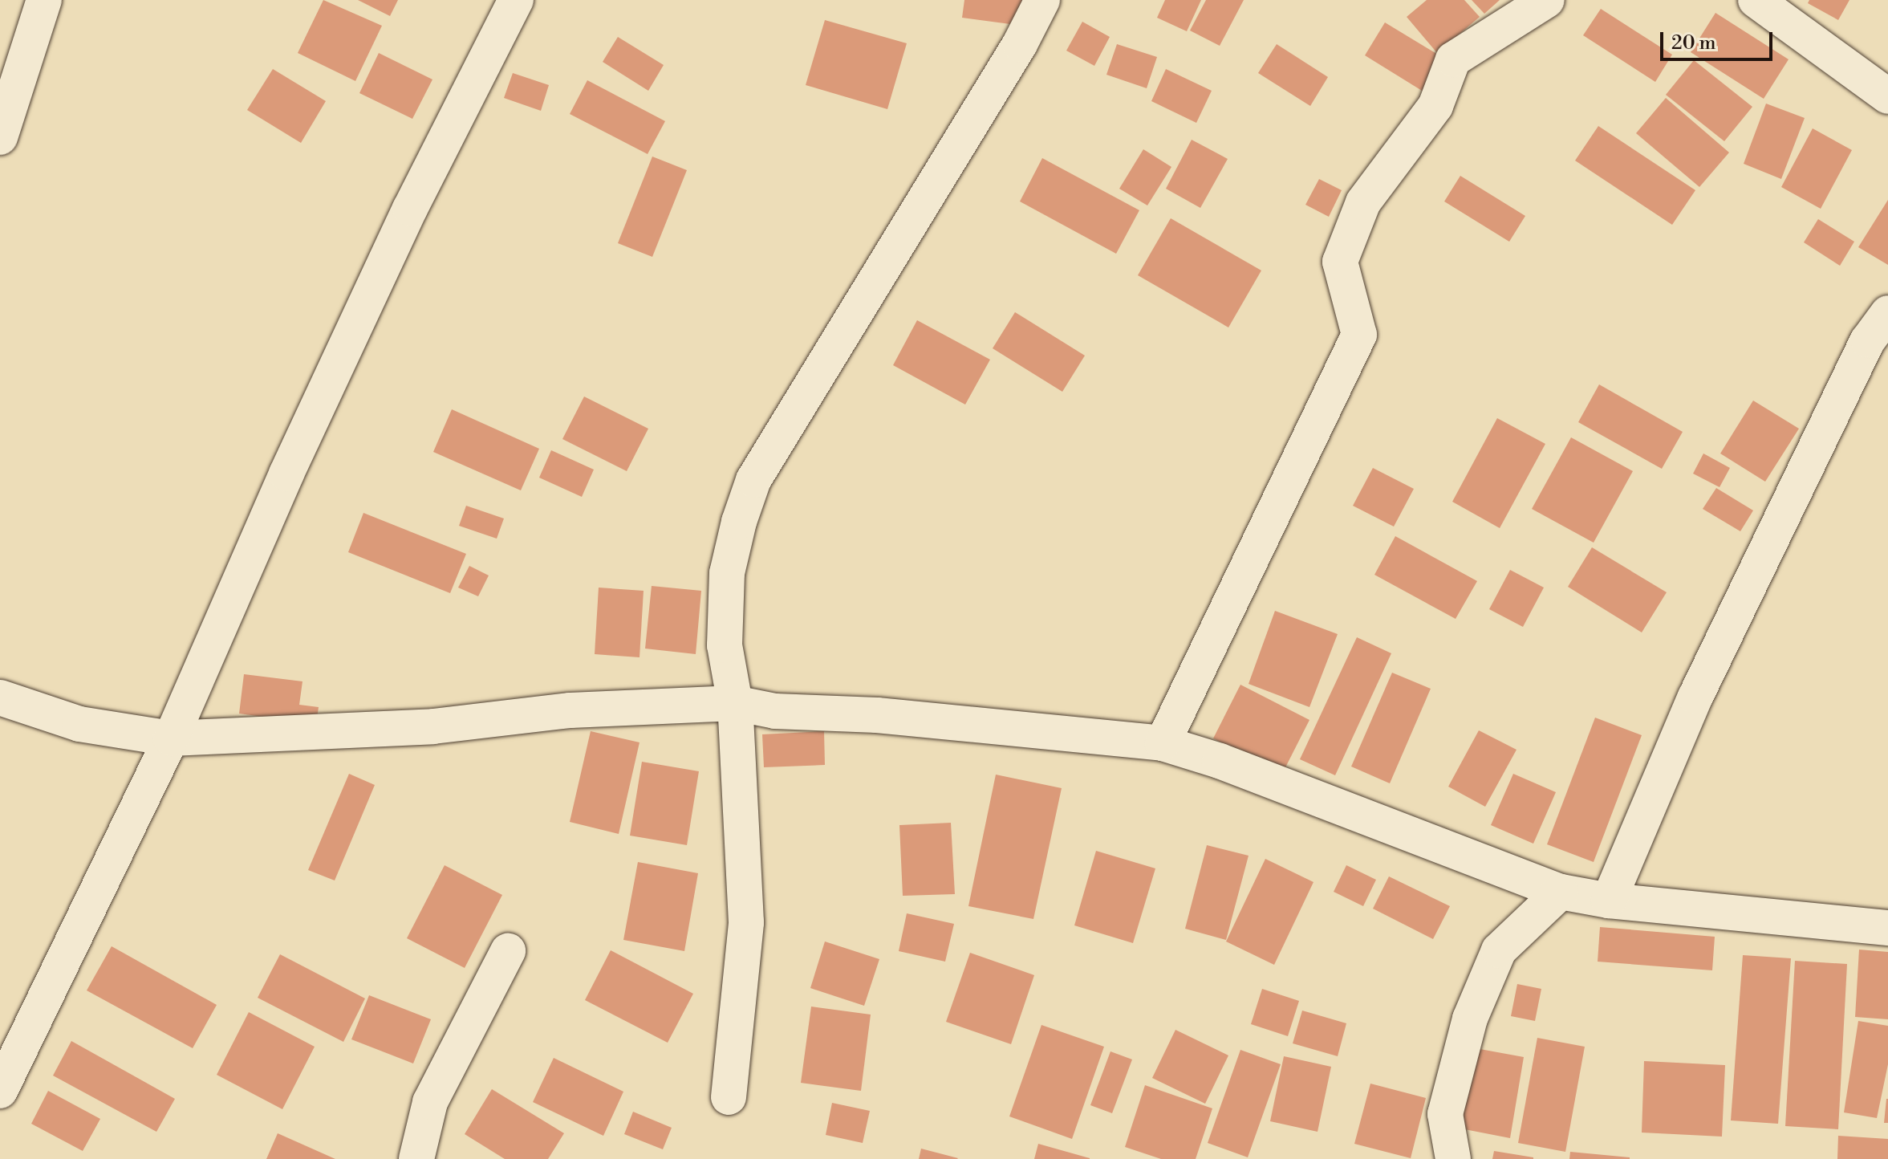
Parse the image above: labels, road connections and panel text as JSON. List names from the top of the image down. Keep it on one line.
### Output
{"scale_bar":"20 m"}
